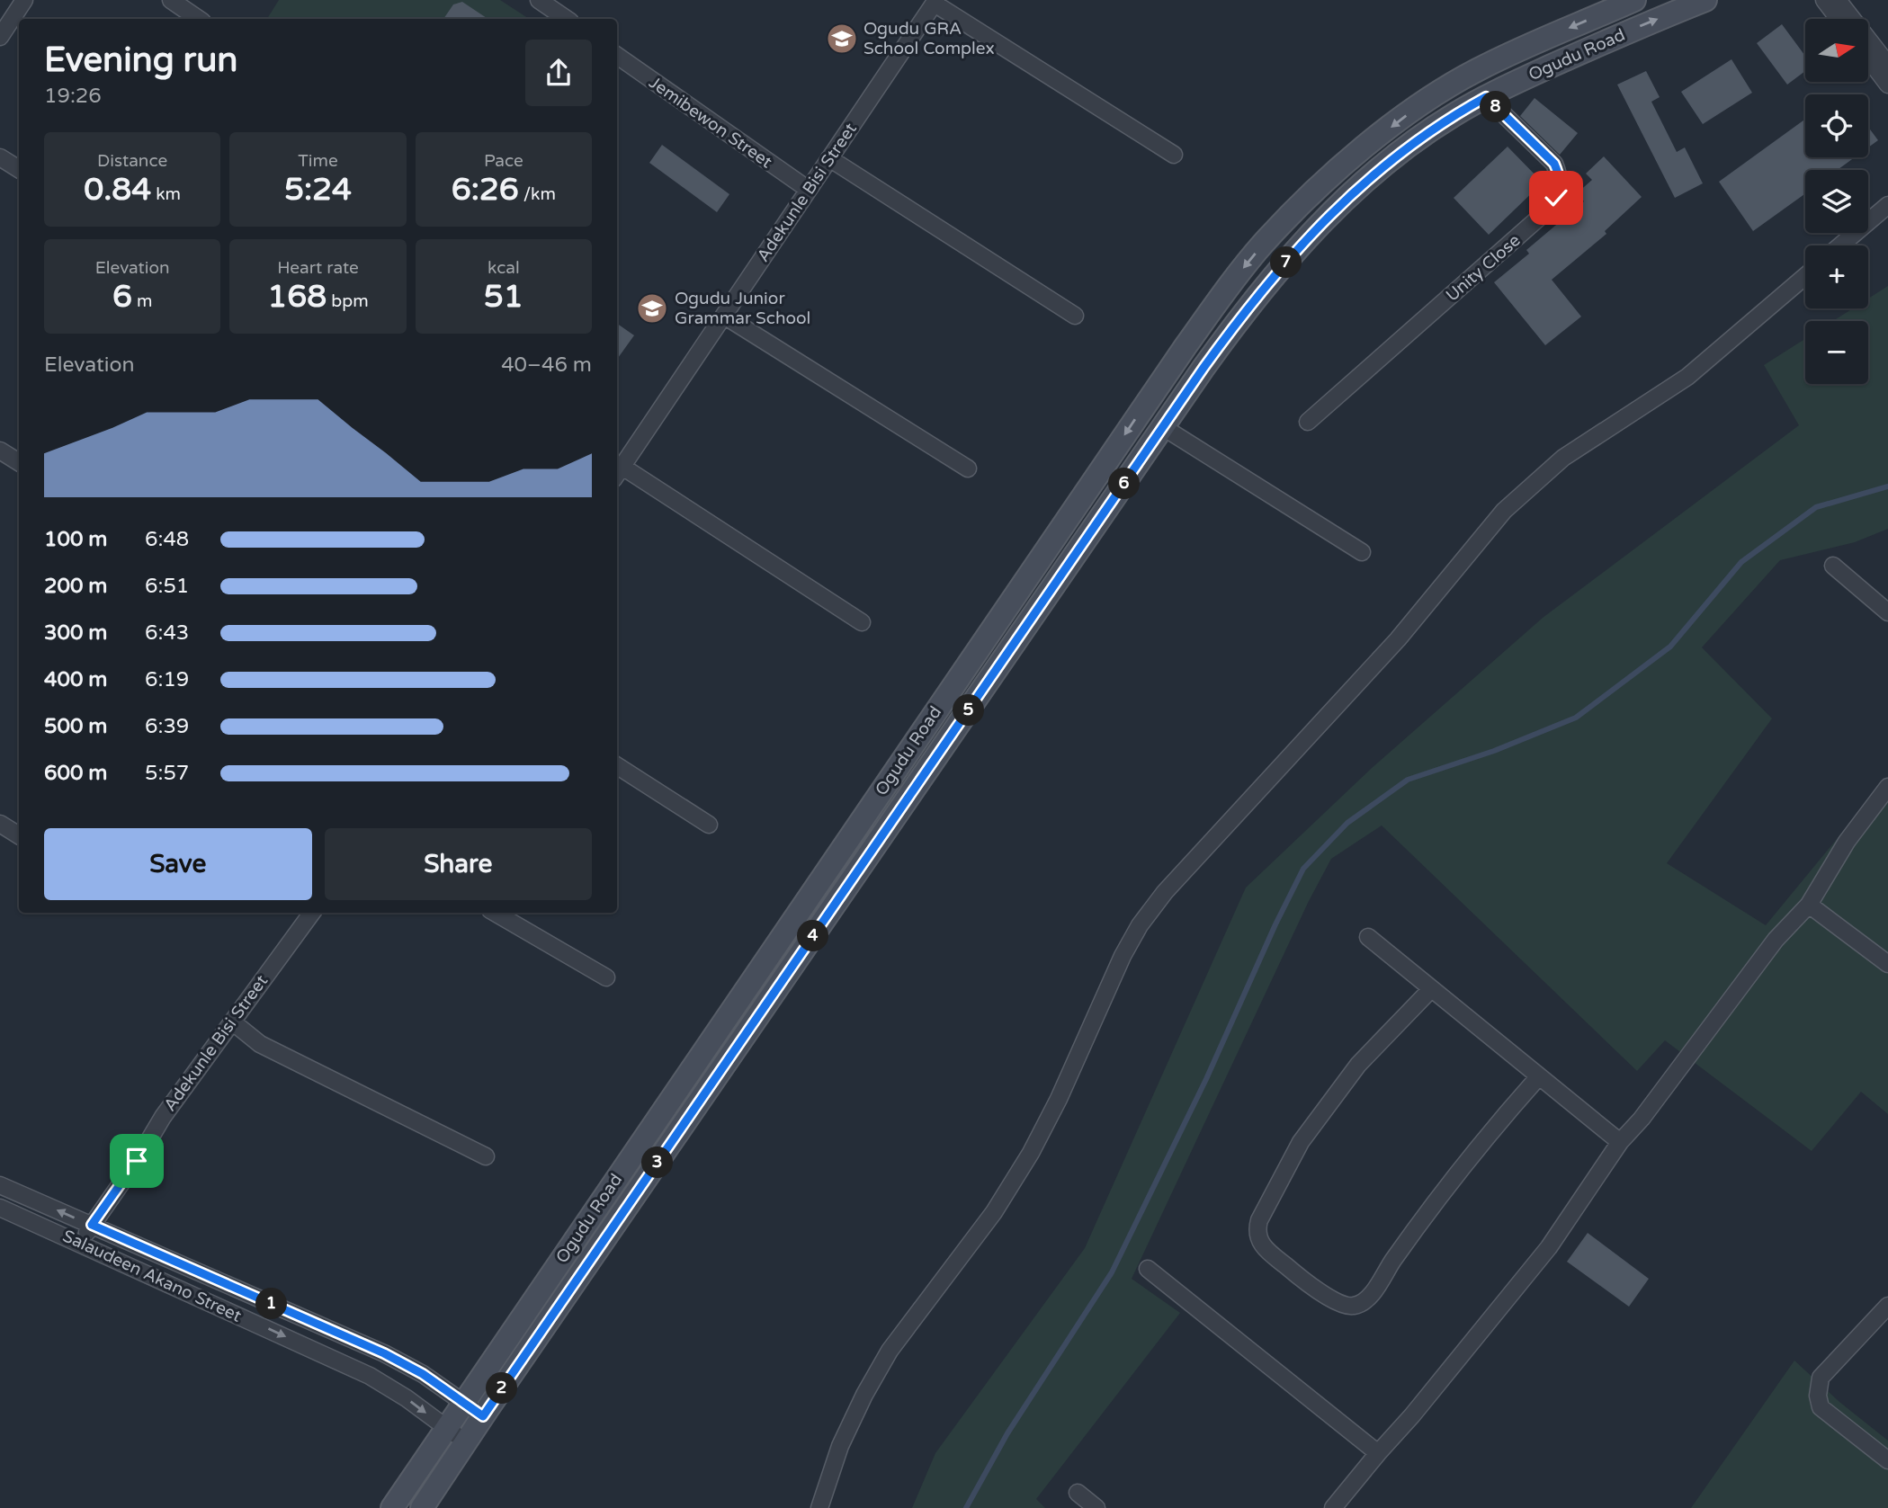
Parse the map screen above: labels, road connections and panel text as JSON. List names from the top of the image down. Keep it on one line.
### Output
{"streets":{"main road":["Ogudu Road"],"street":["Jemibewon Street","Adekunle Bisi Street","Unity Close","Salaudeen Akano Street"]},"crossings":[["Ogudu Road","Unity Close"],["Ogudu Road","Salaudeen Akano Street"],["Jemibewon Street","Adekunle Bisi Street"],["Adekunle Bisi Street","Salaudeen Akano Street"]],"places":{"school or university":["Ogudu GRA School Complex","Ogudu Junior Grammar School"]},"north":"right","page":{"map_buttons":["+","−"],"heading":["Evening run","19:26"],"pins":["8","7","6","5","4","3","1","2"],"stats":[["Distance","0.84 km"],["Time","5:24"],["Pace","6:26 /km"],["Elevation","6 m"],["Heart rate","168 bpm"],["kcal","51"]],"chart":["Elevation","40–46 m"],"list":[{"name":"100 m","note":"6:48"},{"name":"200 m","note":"6:51"},{"name":"300 m","note":"6:43"},{"name":"400 m","note":"6:19"},{"name":"500 m","note":"6:39"},{"name":"600 m","note":"5:57"}],"buttons":["Save","Share"]}}
